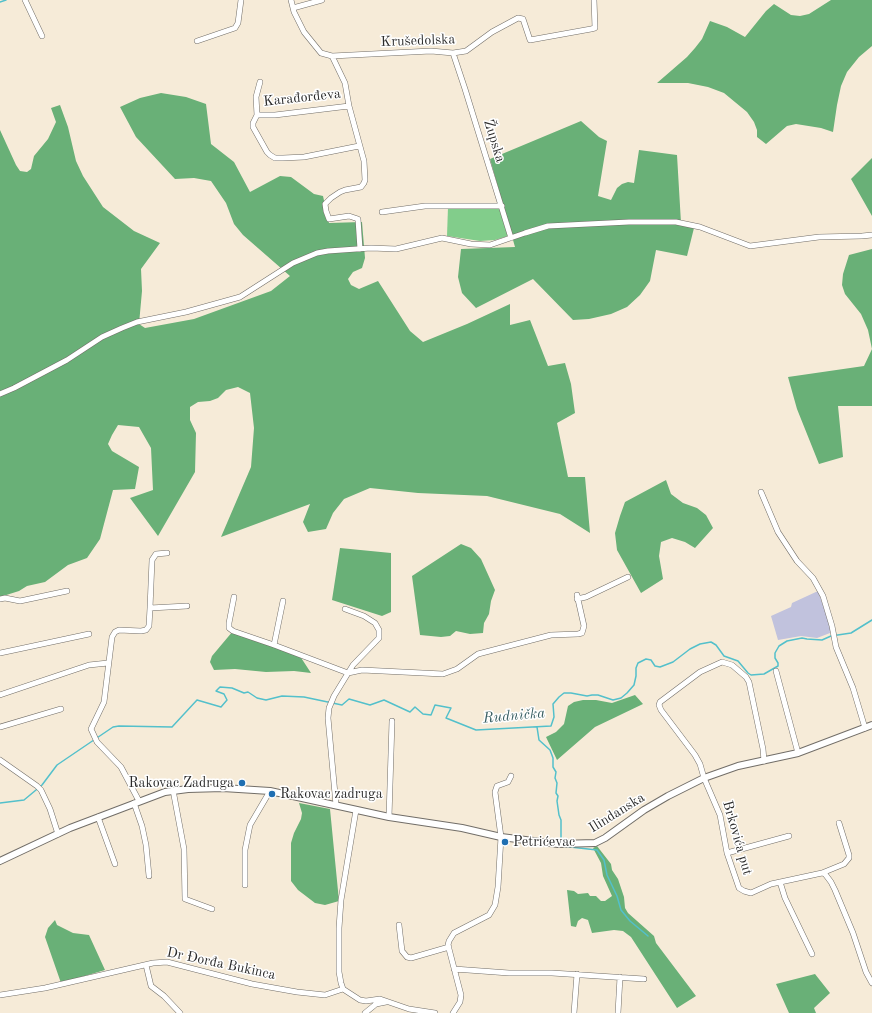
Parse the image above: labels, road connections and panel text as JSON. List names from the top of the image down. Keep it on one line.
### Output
{"streets":{"street":["Krušedolska","Karađorđeva","Župska","Ilindanska","Brkovića put","Dr Đorđa Bukinca"]},"crossings":[["Krušedolska","Karađorđeva"],["Krušedolska","Župska"],["Ilindanska","Brkovića put"]],"water":["Rudnička"],"places":["Rakovac Zadruga","Rakovac zadruga","Petrićevac"]}
